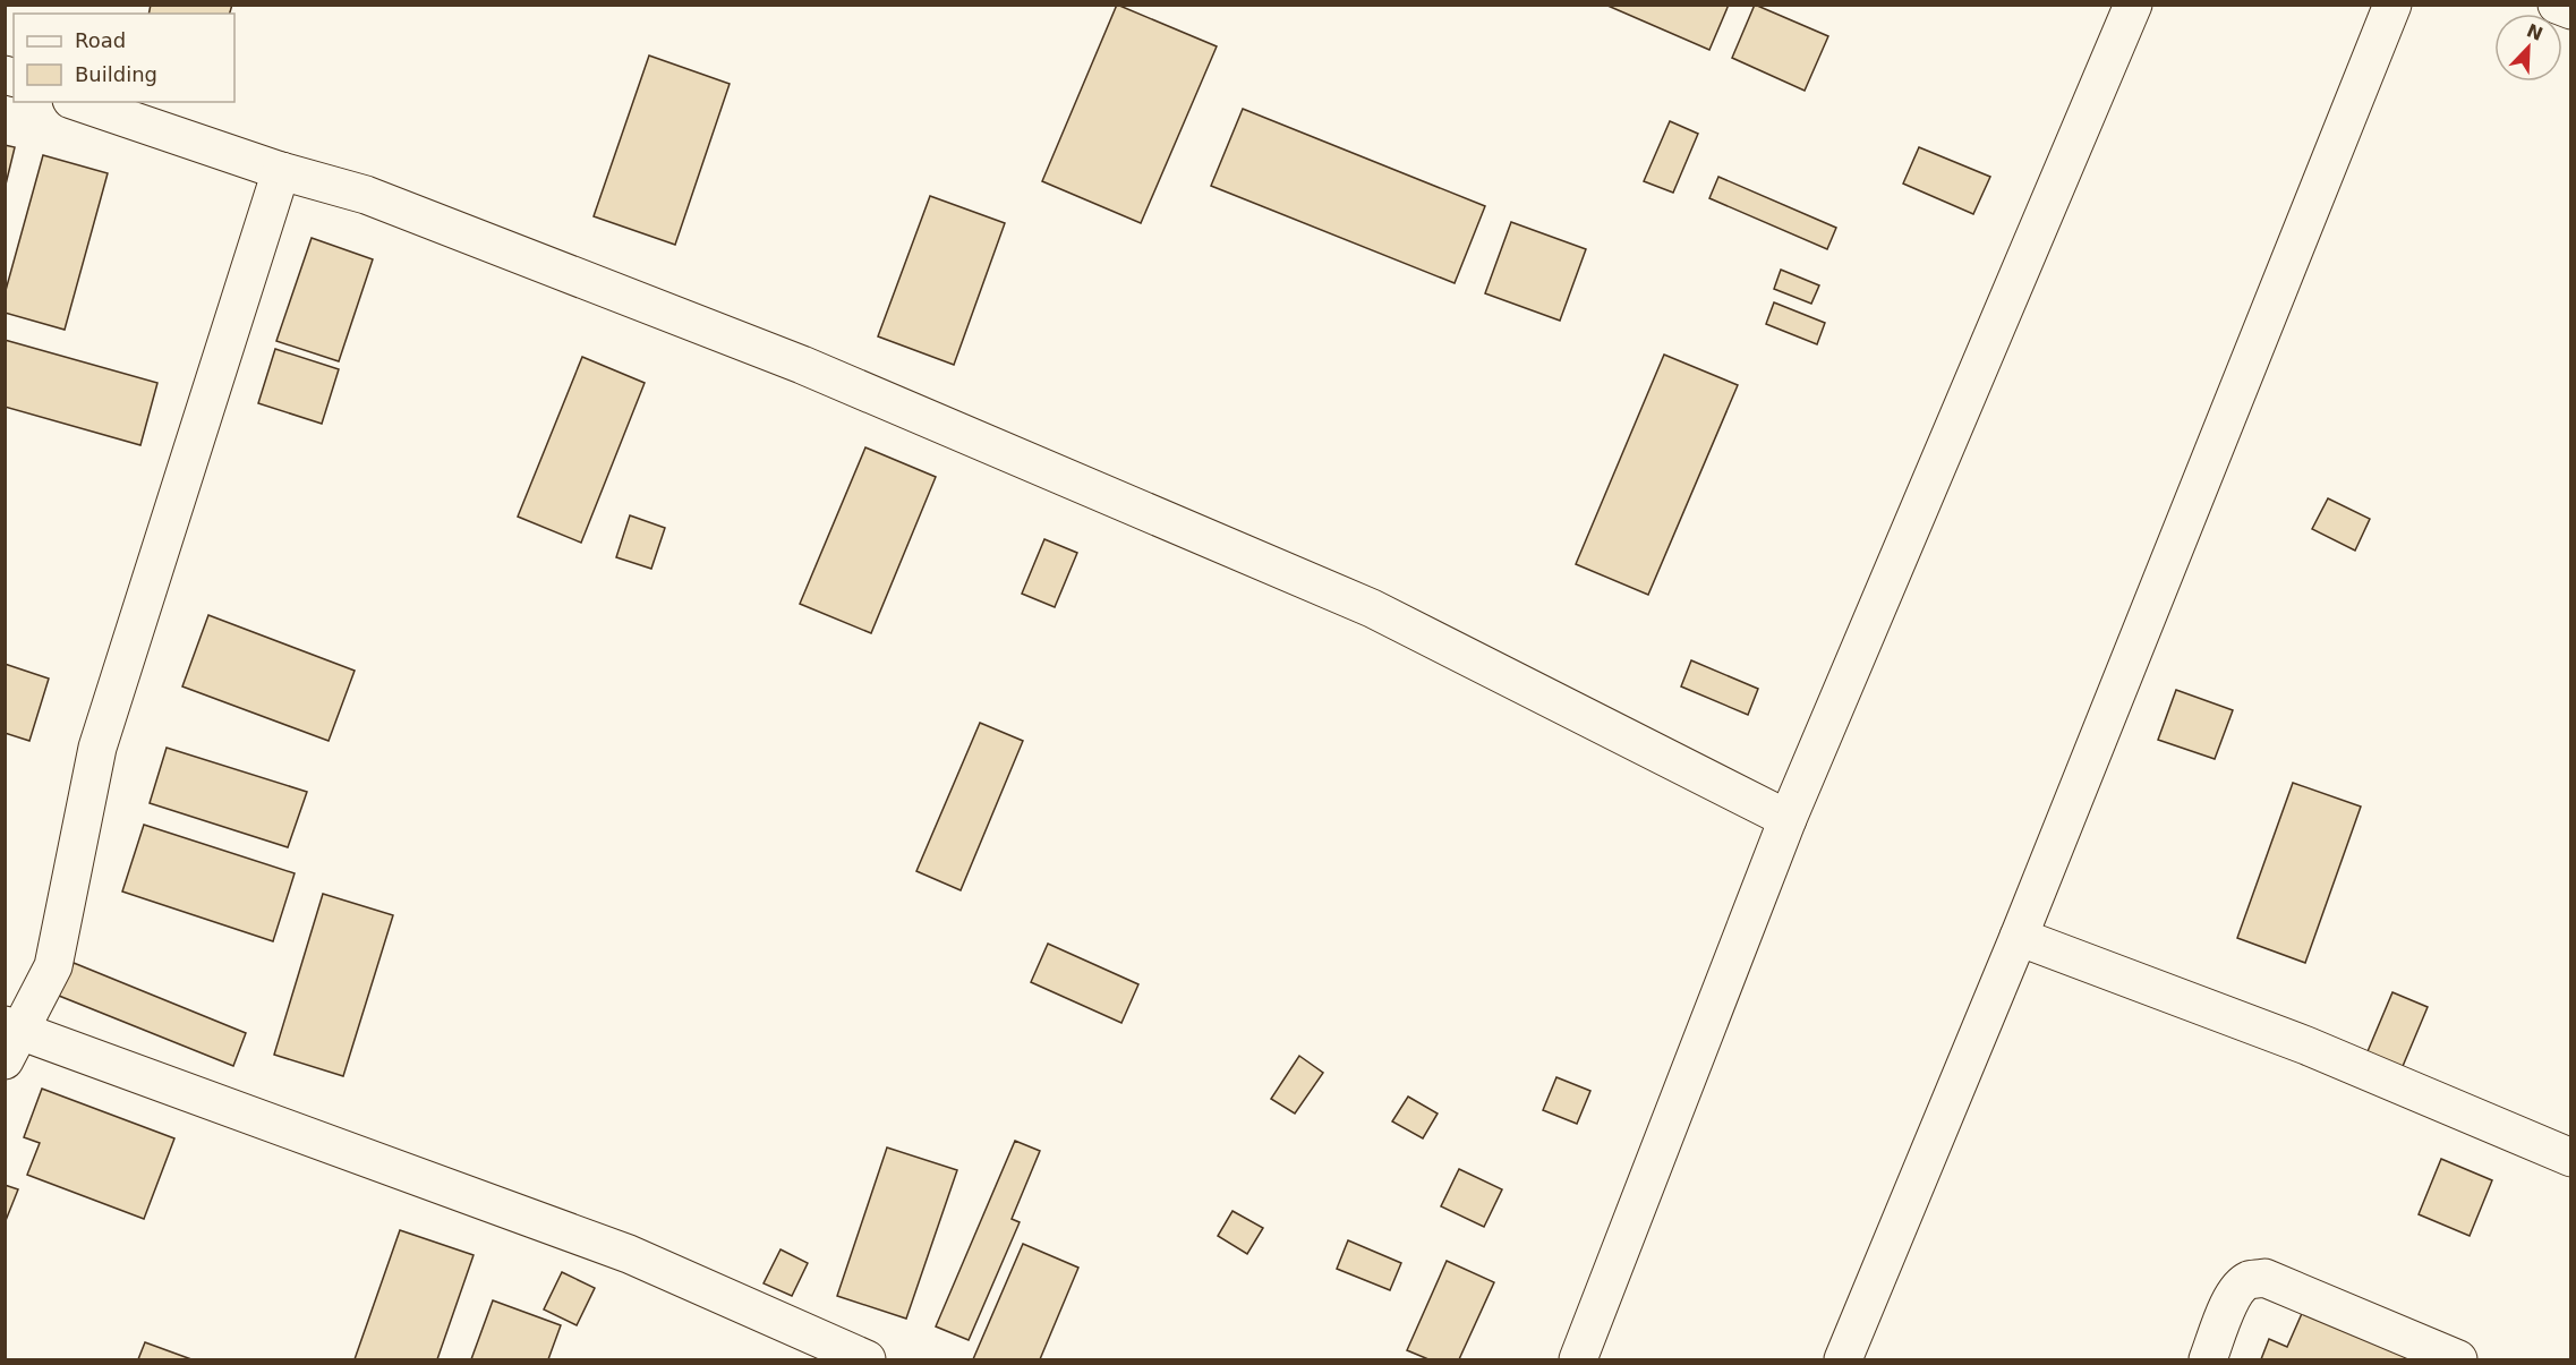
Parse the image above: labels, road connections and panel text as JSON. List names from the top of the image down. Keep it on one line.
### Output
{"legend":["Road","Building"],"north":"top right"}
